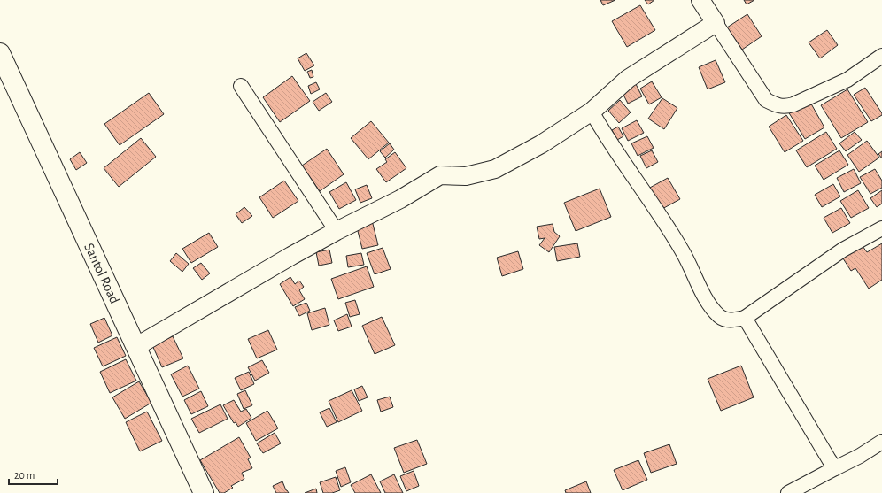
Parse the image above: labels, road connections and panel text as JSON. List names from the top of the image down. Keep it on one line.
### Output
{"streets":{"main road":["Santol Road"]},"scale_bar":"20 m"}
